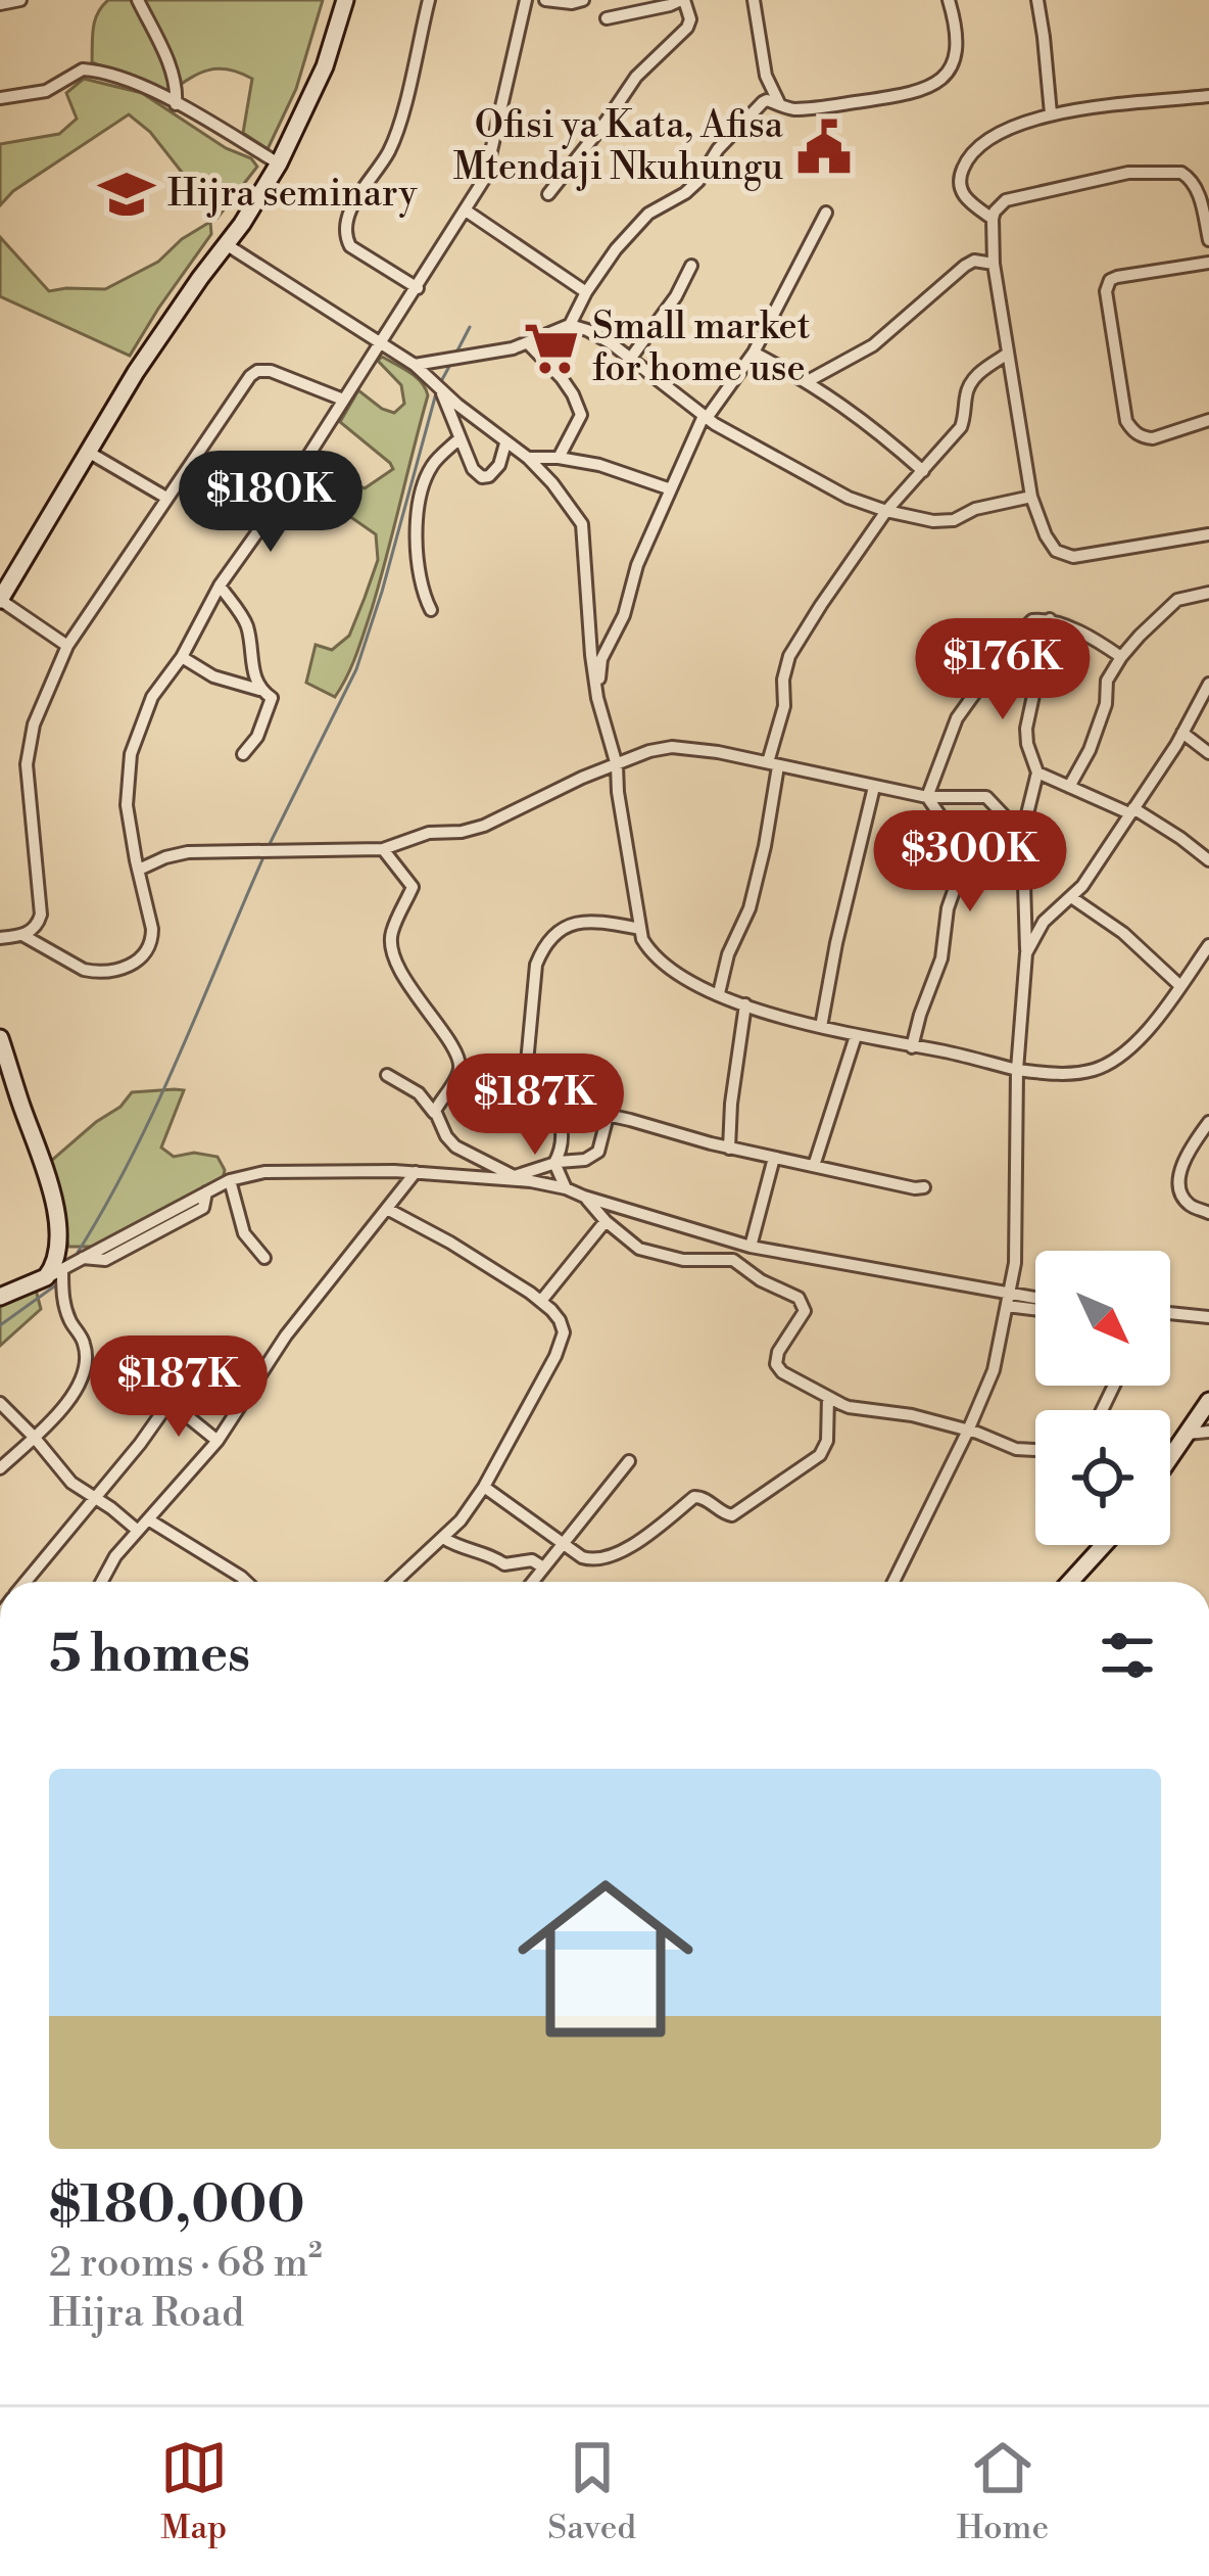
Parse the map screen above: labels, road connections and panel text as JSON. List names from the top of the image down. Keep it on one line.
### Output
{"places":{"public building":["Ofisi ya Kata, Afisa Mtendaji Nkuhungu"],"school or university":["Hijra seminary"],"supermarket":["Small market for home use"]},"north":"bottom right","page":{"price":["$180K","$176K","$300K","$187K","$187K"],"heading":"5 homes","list":[{"name":"$180,000","note":"2 rooms · 68 m² · Hijra Road"}],"tabs":["Map","Saved","Home"]}}
